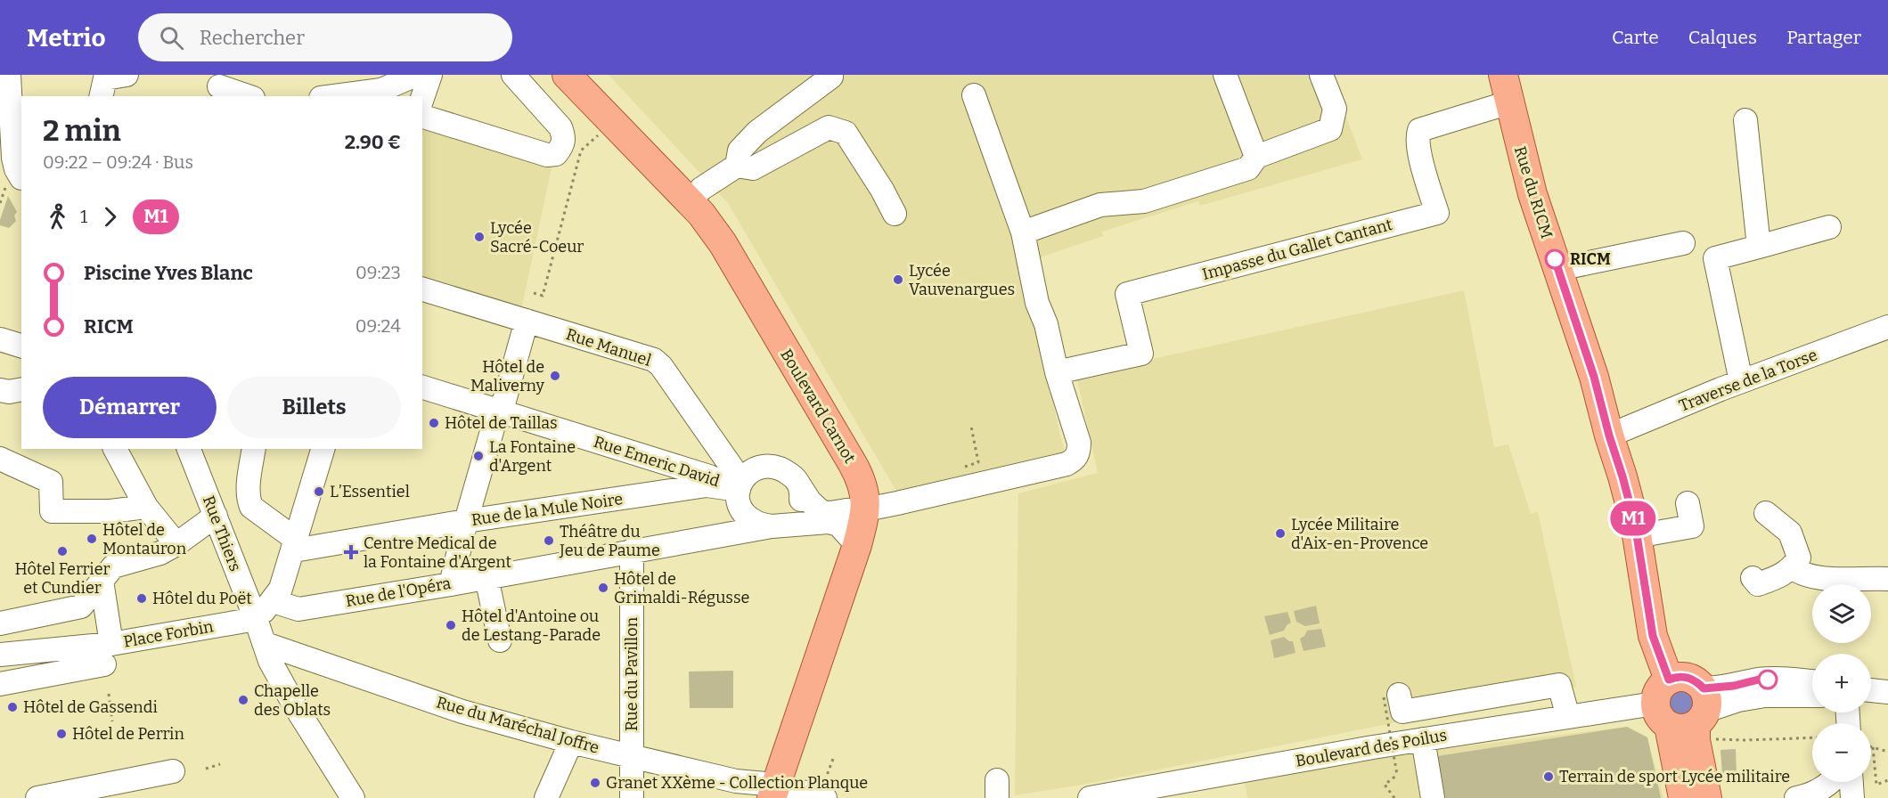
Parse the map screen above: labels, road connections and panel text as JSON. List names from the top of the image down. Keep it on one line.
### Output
{"streets":{"main road":["Rue du RICM","Boulevard Carnot"],"street":["Impasse du Gallet Cantant","Rue Manuel","Traverse de la Torse","Rue Emeric David","Rue de la Mule Noire","Rue Thiers","Rue de l'Opéra","Place Forbin","Rue du Pavillon","Rue du Maréchal Joffre","Boulevard des Poilus"]},"crossings":[["Rue du RICM","Impasse du Gallet Cantant"],["Rue du RICM","Traverse de la Torse"],["Rue du RICM","Boulevard des Poilus"],["Rue Manuel","Rue Emeric David"],["Rue Manuel","Rue de la Mule Noire"],["Rue Manuel","Rue de l'Opéra"],["Boulevard Carnot","Rue de l'Opéra"],["Boulevard Carnot","Rue du Maréchal Joffre"],["Rue Emeric David","Rue de la Mule Noire"],["Rue Emeric David","Rue de l'Opéra"],["Rue de la Mule Noire","Rue de l'Opéra"],["Rue Thiers","Place Forbin"],["Rue Thiers","Rue du Maréchal Joffre"],["Rue de l'Opéra","Rue du Pavillon"],["Rue du Pavillon","Rue du Maréchal Joffre"]],"places":{"other":["Lycée Sacré-Coeur","RICM","Lycée Vauvenargues","Hôtel de Maliverny","Hôtel de Taillas","La Fontaine d'Argent","L’Essentiel","Lycée Militaire d'Aix-en-Provence","Hôtel de Montauron","Théâtre du Jeu de Paume","Hôtel Ferrier et Cundier","Hôtel de Grimaldi-Régusse","Hôtel du Poët","Hôtel d'Antoine ou de Lestang-Parade","Chapelle des Oblats","Hôtel de Gassendi","Hôtel de Perrin","Terrain de sport Lycée militaire","Granet XXème - Collection Planque"],"health":["Centre Medical de la Fontaine d'Argent"]},"lines":["bus line M1"],"page":{"header":"Metrio","search":"Rechercher","nav":["Carte","Calques","Partager"],"on_map":"M1","heading":["2 min","09:22 – 09:24 · Bus","2.90 €"],"legs":["1","M1"],"list":[{"name":"Piscine Yves Blanc","value":"09:23"},{"name":"RICM","value":"09:24"}],"buttons":["Démarrer","Billets"],"map_buttons":["+","−"]}}
